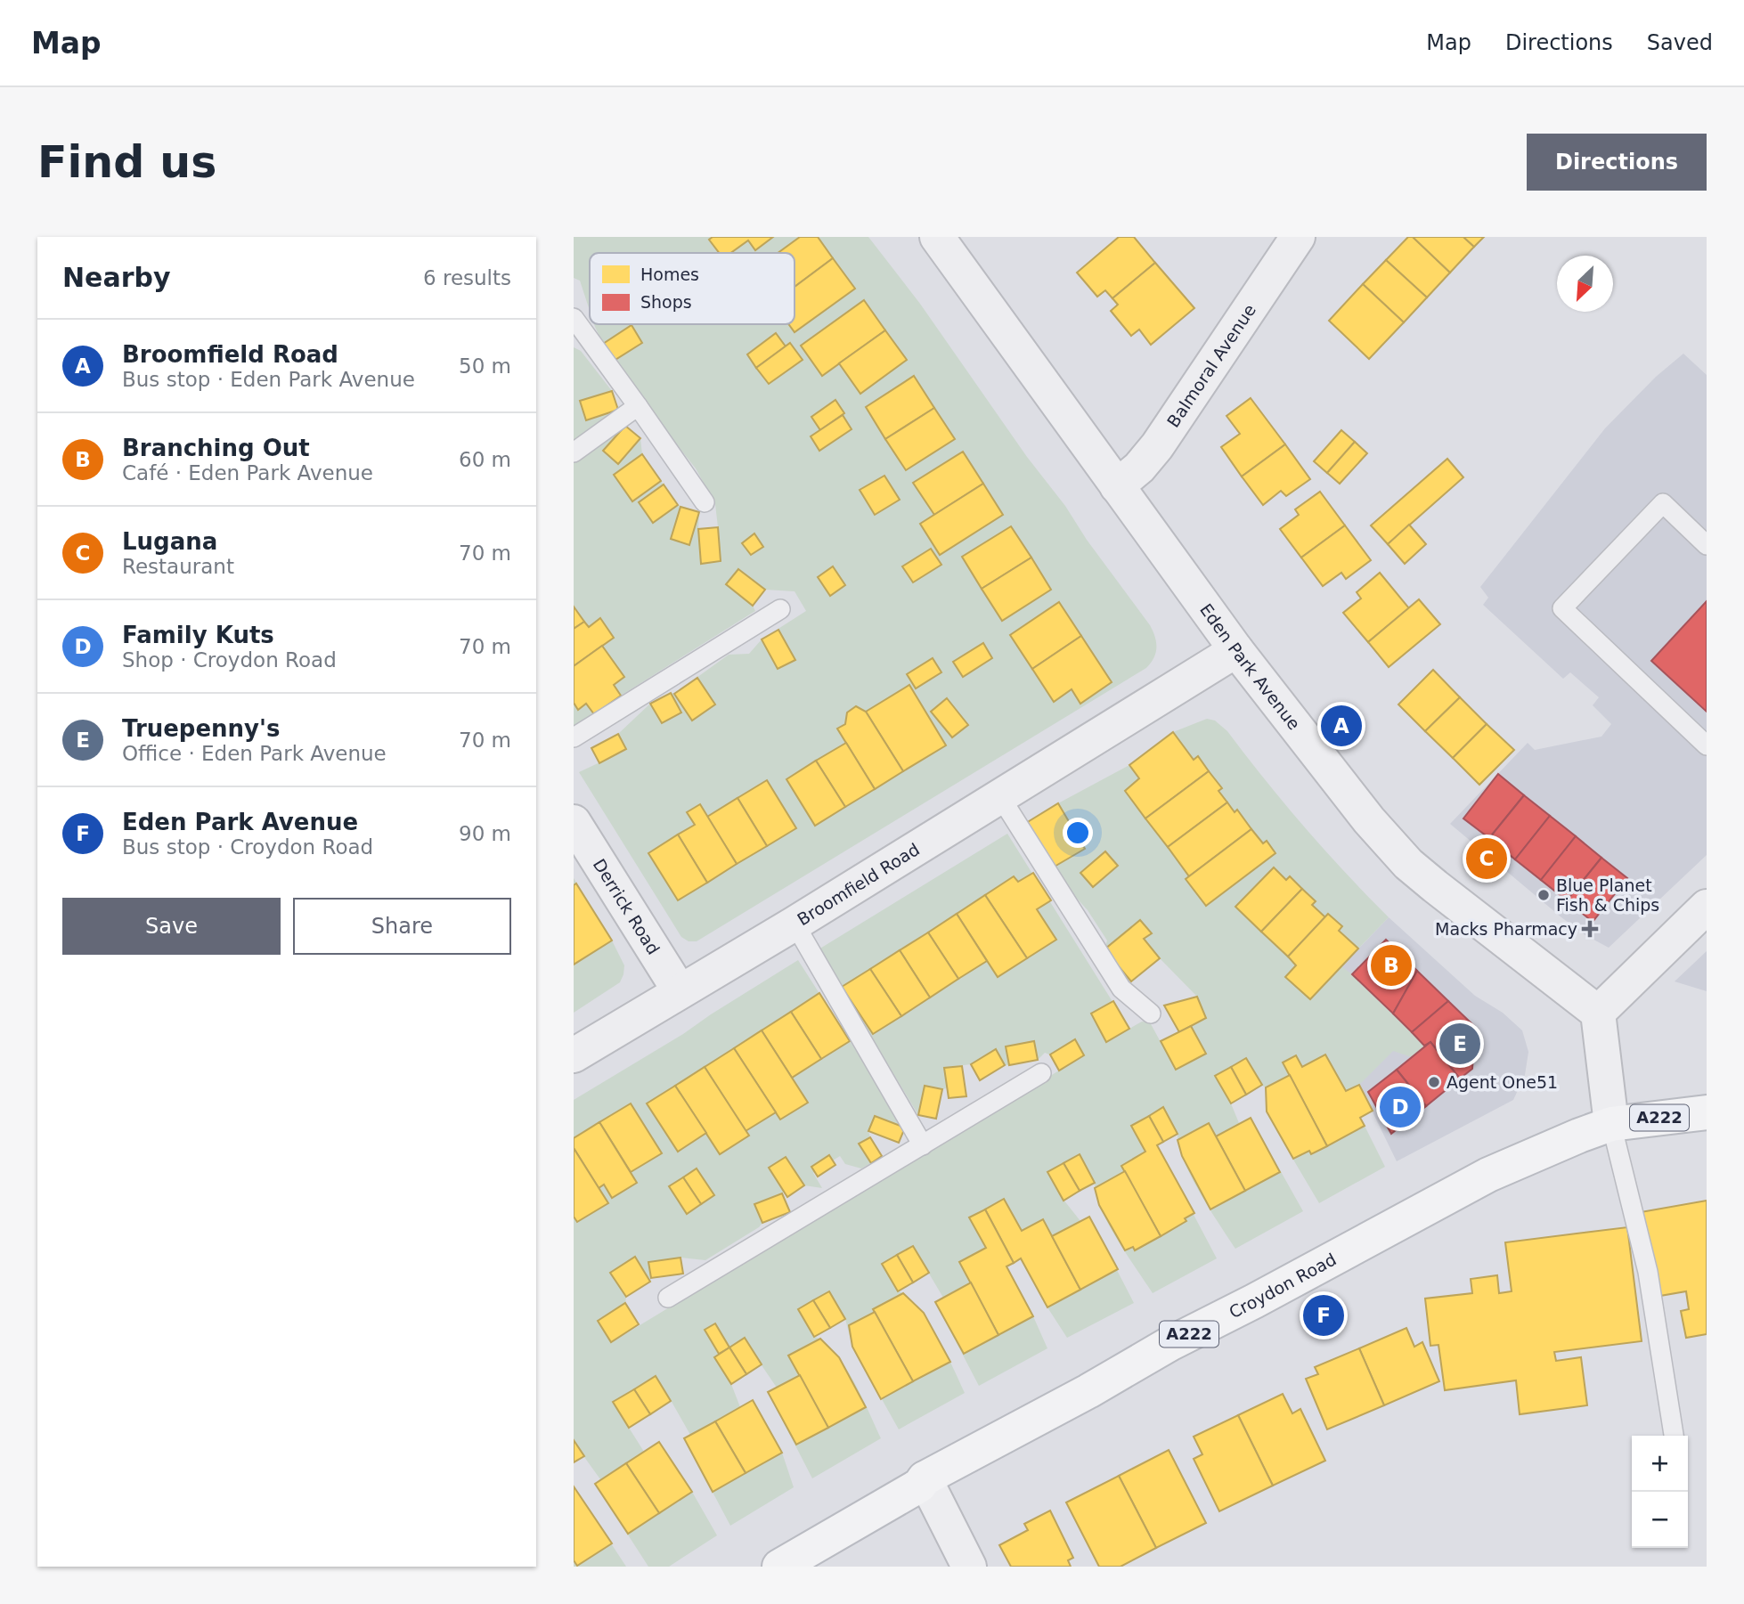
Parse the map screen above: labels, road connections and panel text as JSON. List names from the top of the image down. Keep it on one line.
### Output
{"streets":{"main road":["A222","Croydon Road"],"street":["Balmoral Avenue","Eden Park Avenue","Broomfield Road","Derrick Road"]},"crossings":[["Balmoral Avenue","Eden Park Avenue"],["Eden Park Avenue","Broomfield Road"],["Broomfield Road","Derrick Road"]],"places":{"other":["Blue Planet Fish & Chips","Agent One51"],"health":["Macks Pharmacy"]},"legend":["Homes","Shops"],"north":"bottom left","page":{"header":"Map","nav":["Map","Directions","Saved"],"buttons":["Directions",["Save","Share"]],"title":"Find us","heading":["Nearby","6 results"],"list":[{"mark":"A","name":"Broomfield Road","note":"Bus stop · Eden Park Avenue","value":"50 m"},{"mark":"B","name":"Branching Out","note":"Café · Eden Park Avenue","value":"60 m"},{"mark":"C","name":"Lugana","note":"Restaurant","value":"70 m"},{"mark":"D","name":"Family Kuts","note":"Shop · Croydon Road","value":"70 m"},{"mark":"E","name":"Truepenny's","note":"Office · Eden Park Avenue","value":"70 m"},{"mark":"F","name":"Eden Park Avenue","note":"Bus stop · Croydon Road","value":"90 m"}],"pins":["A","C","B","E","D","F"],"map_buttons":["+","−"]}}
